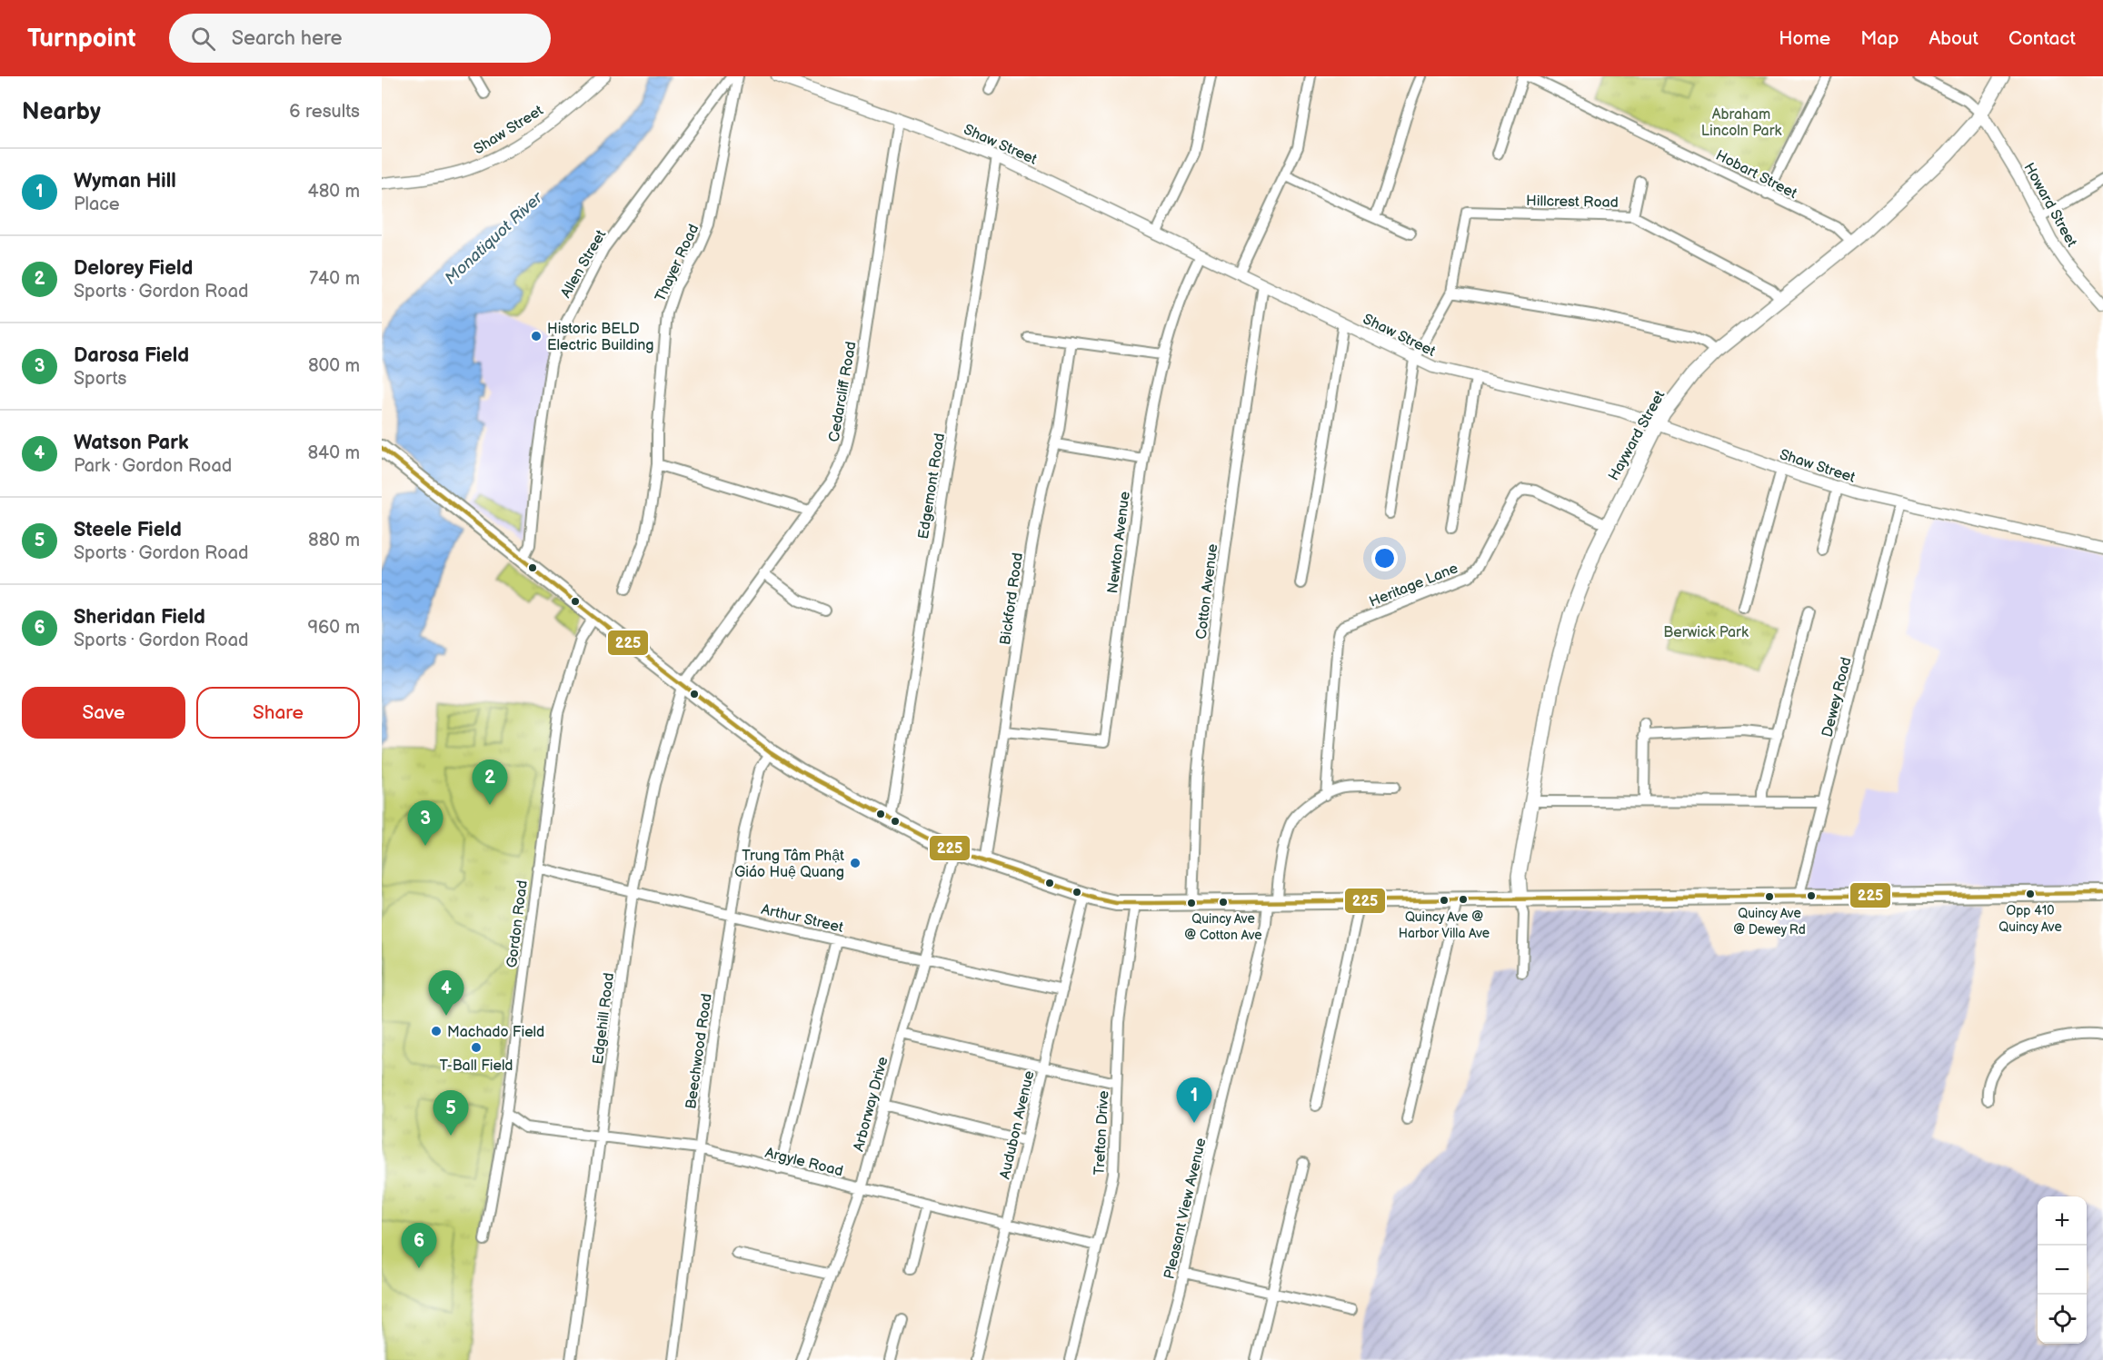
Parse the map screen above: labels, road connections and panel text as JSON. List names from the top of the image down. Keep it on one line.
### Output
{"streets":{"main road":["Hayward Street"],"street":["Shaw Street","Hobart Street","Hillcrest Road","Howard Street","Thayer Road","Allen Street","Cedarcliff Road","Edgemont Road","Newton Avenue","Heritage Lane","Cotton Avenue","Bickford Road","Dewey Road","Arthur Street","Gordon Road","Edgehill Road","Beechwood Road","Arborway Drive","Audubon Avenue","Trefton Drive","Argyle Road","Pleasant View Avenue"]},"crossings":[["Shaw Street","Cedarcliff Road"],["Shaw Street","Hayward Street"],["Shaw Street","Edgemont Road"],["Shaw Street","Newton Avenue"],["Shaw Street","Cotton Avenue"],["Shaw Street","Dewey Road"],["Hobart Street","Hayward Street"],["Hillcrest Road","Hayward Street"],["Howard Street","Hayward Street"],["Cedarcliff Road","Edgehill Road"],["Hayward Street","Heritage Lane"],["Newton Avenue","Bickford Road"],["Heritage Lane","Pleasant View Avenue"],["Arthur Street","Gordon Road"],["Arthur Street","Edgehill Road"],["Arthur Street","Beechwood Road"],["Arthur Street","Arborway Drive"],["Arthur Street","Audubon Avenue"],["Gordon Road","Argyle Road"],["Edgehill Road","Argyle Road"],["Beechwood Road","Argyle Road"],["Arborway Drive","Argyle Road"],["Audubon Avenue","Argyle Road"],["Trefton Drive","Argyle Road"]],"water":["Monatiquot River"],"parks":["Abraham Lincoln Park","Berwick Park"],"places":["Historic BELD Electric Building","Trung Tâm Phật Giáo Huệ Quang","Opp 410 Quincy Ave","Quincy Ave @ Dewey Rd","Quincy Ave @ Harbor Villa Ave","Quincy Ave @ Cotton Ave","Machado Field","T-Ball Field"],"lines":["transit line 225"],"page":{"header":"Turnpoint","search":"Search here","nav":["Home","Map","About","Contact"],"heading":["Nearby","6 results"],"list":[{"mark":"1","name":"Wyman Hill","note":"Place","value":"480 m"},{"mark":"2","name":"Delorey Field","note":"Sports · Gordon Road","value":"740 m"},{"mark":"3","name":"Darosa Field","note":"Sports","value":"800 m"},{"mark":"4","name":"Watson Park","note":"Park · Gordon Road","value":"840 m"},{"mark":"5","name":"Steele Field","note":"Sports · Gordon Road","value":"880 m"},{"mark":"6","name":"Sheridan Field","note":"Sports · Gordon Road","value":"960 m"}],"buttons":["Save","Share"],"pins":["2","3","4","1","5","6"],"map_buttons":["+","−"]}}
